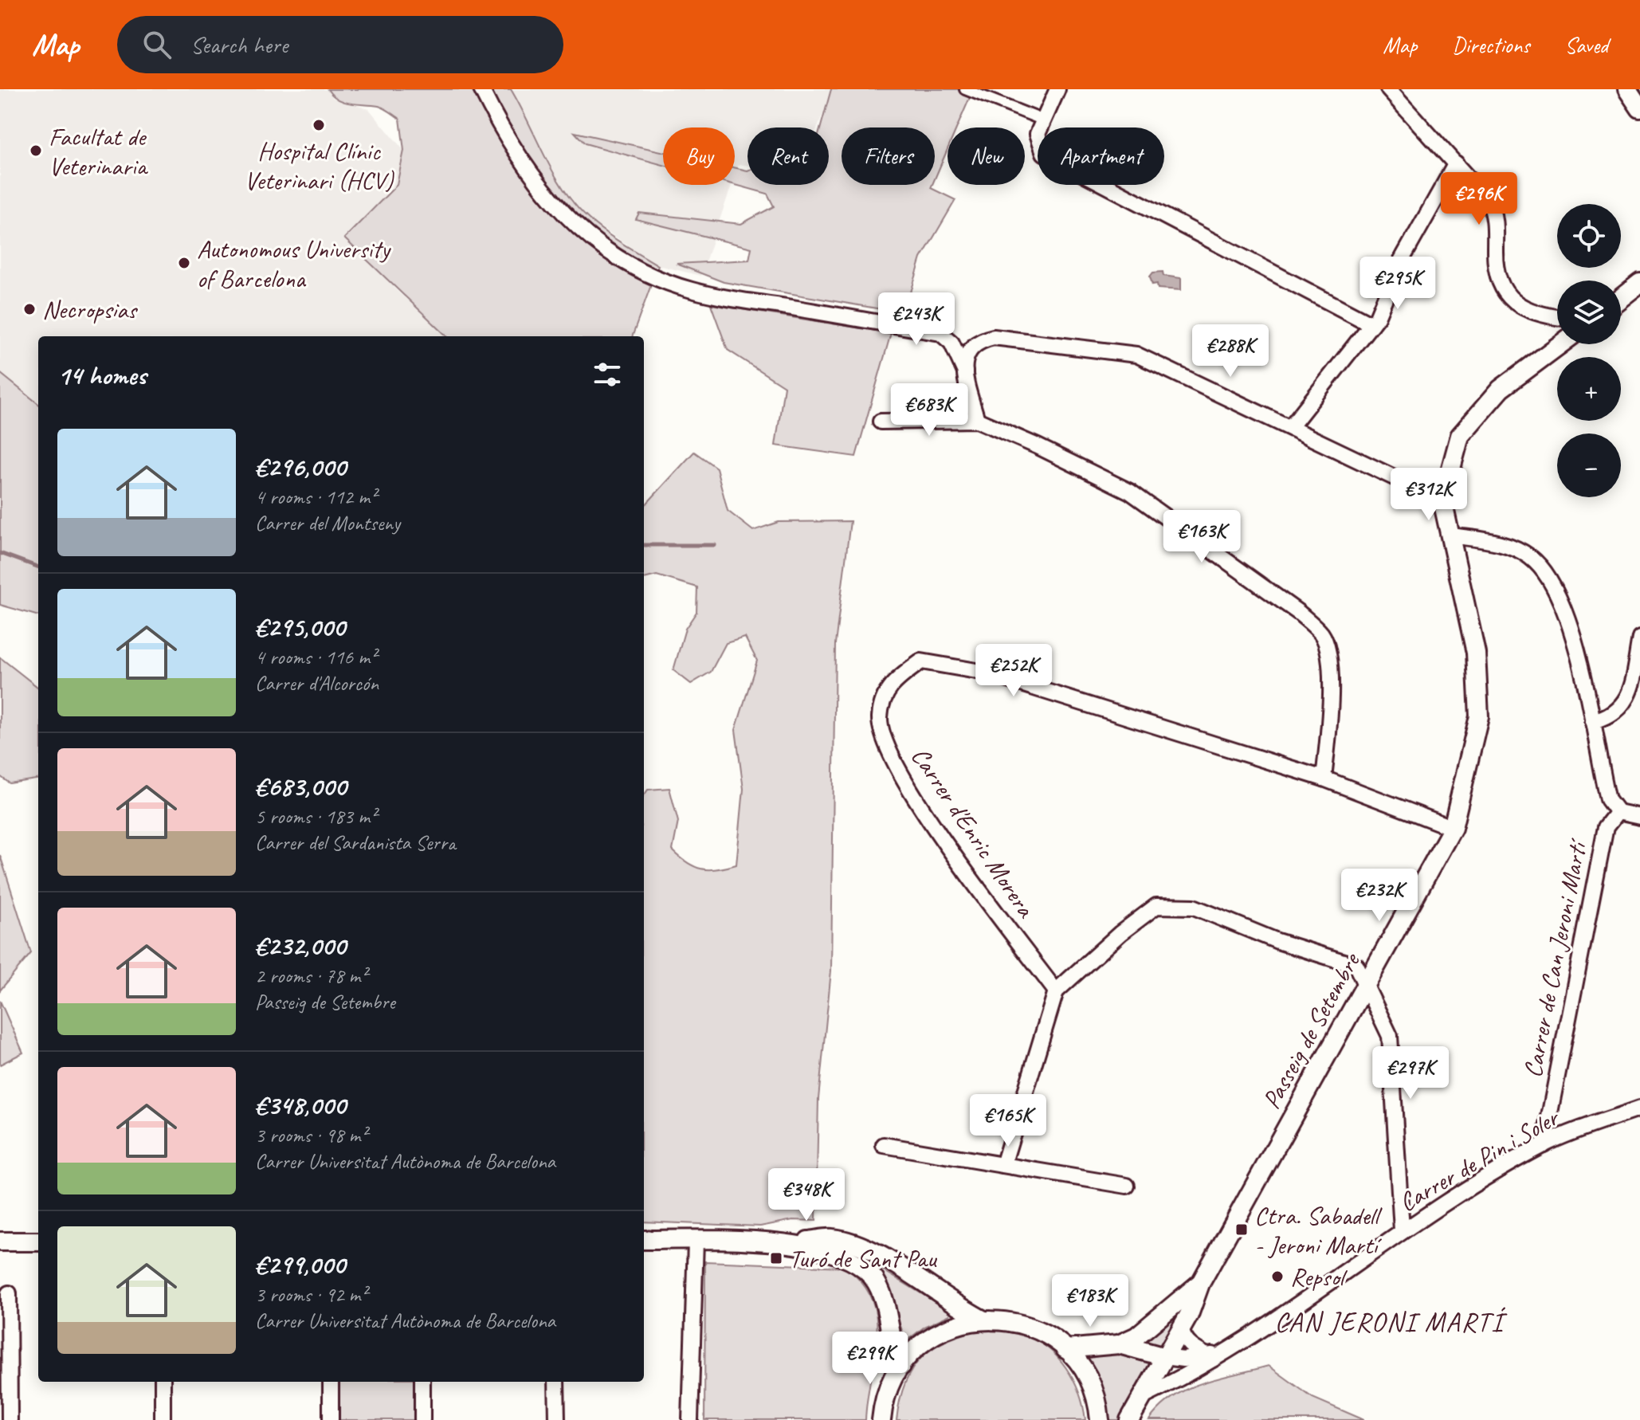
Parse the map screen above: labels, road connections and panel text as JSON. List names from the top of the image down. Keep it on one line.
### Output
{"streets":{"street":["Carrer d'Enric Morera","Carrer de Can Jeroni Martí","Passeig de Setembre","Carrer de Pin i Soler"]},"crossings":[["Carrer d'Enric Morera","Passeig de Setembre"],["Carrer de Can Jeroni Martí","Carrer de Pin i Soler"],["Passeig de Setembre","Carrer de Pin i Soler"]],"districts":["CAN JERONI MARTÍ"],"places":{"other":["Hospital Clínic Veterinari (HCV)","Facultat de Veterinaria","Autonomous University of Barcelona","Necropsias","Repsol"],"transit":["Ctra. Sabadell - Jeroni Martí","Turó de Sant Pau"]},"page":{"header":"Map","search":"Search here","nav":["Map","Directions","Saved"],"chip":["Buy","Rent","Filters","New","Apartment"],"price":["€296K","€295K","€243K","€288K","€683K","€312K","€163K","€252K","€232K","€297K","€165K","€348K","€183K","€299K"],"map_buttons":["+","−"],"heading":"14 homes","list":[{"name":"€296,000","note":"4 rooms · 112 m² · Carrer del Montseny"},{"name":"€295,000","note":"4 rooms · 116 m² · Carrer d'Alcorcón"},{"name":"€683,000","note":"5 rooms · 183 m² · Carrer del Sardanista Serra"},{"name":"€232,000","note":"2 rooms · 78 m² · Passeig de Setembre"},{"name":"€348,000","note":"3 rooms · 98 m² · Carrer Universitat Autònoma de Barcelona"},{"name":"€299,000","note":"3 rooms · 92 m² · Carrer Universitat Autònoma de Barcelona"}]}}
